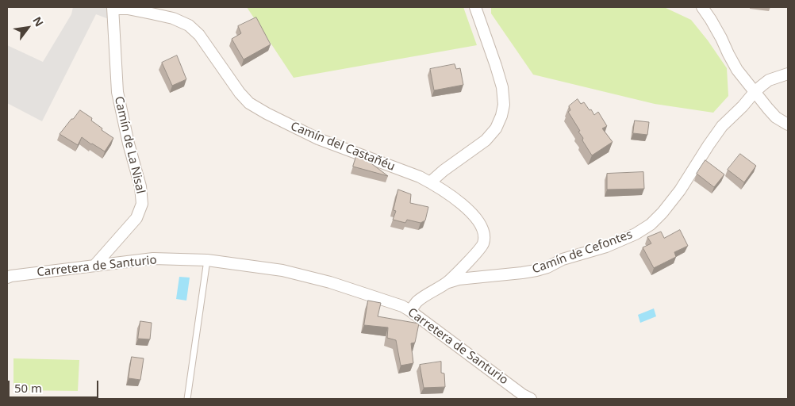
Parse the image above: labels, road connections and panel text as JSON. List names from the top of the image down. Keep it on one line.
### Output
{"streets":{"street":["Camín de La Nisal","Camín del Castañéu","Camín de Cefontes","Carretera de Santurio"]},"crossings":[["Camín de La Nisal","Camín del Castañéu"],["Camín de La Nisal","Carretera de Santurio"],["Camín del Castañéu","Camín de Cefontes"],["Camín del Castañéu","Carretera de Santurio"]],"scale_bar":"50 m","north":"top right"}
